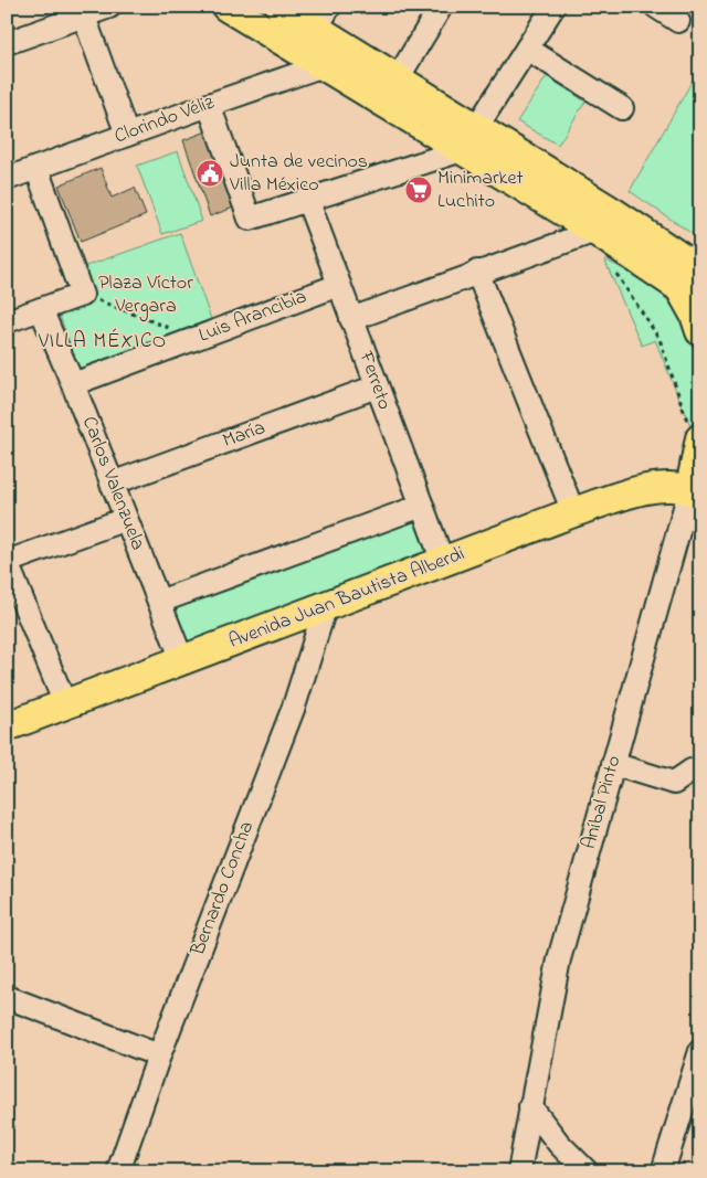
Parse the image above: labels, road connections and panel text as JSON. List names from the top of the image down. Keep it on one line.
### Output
{"streets":{"main road":["Avenida Juan Bautista Alberdi","Aníbal Pinto"],"street":["Clorindo Véliz","Luis Arancibia","Ferreto","María","Carlos Valenzuela","Bernardo Concha"]},"crossings":[["Luis Arancibia","Ferreto"],["Luis Arancibia","Carlos Valenzuela"],["Ferreto","María"],["Ferreto","Avenida Juan Bautista Alberdi"],["María","Carlos Valenzuela"],["Carlos Valenzuela","Avenida Juan Bautista Alberdi"],["Avenida Juan Bautista Alberdi","Aníbal Pinto"],["Avenida Juan Bautista Alberdi","Bernardo Concha"]],"districts":["VILLA MÉXICO"],"parks":["Plaza Víctor Vergara"],"places":{"public building":["Junta de vecinos Villa México"],"supermarket":["Minimarket Luchito"]}}
